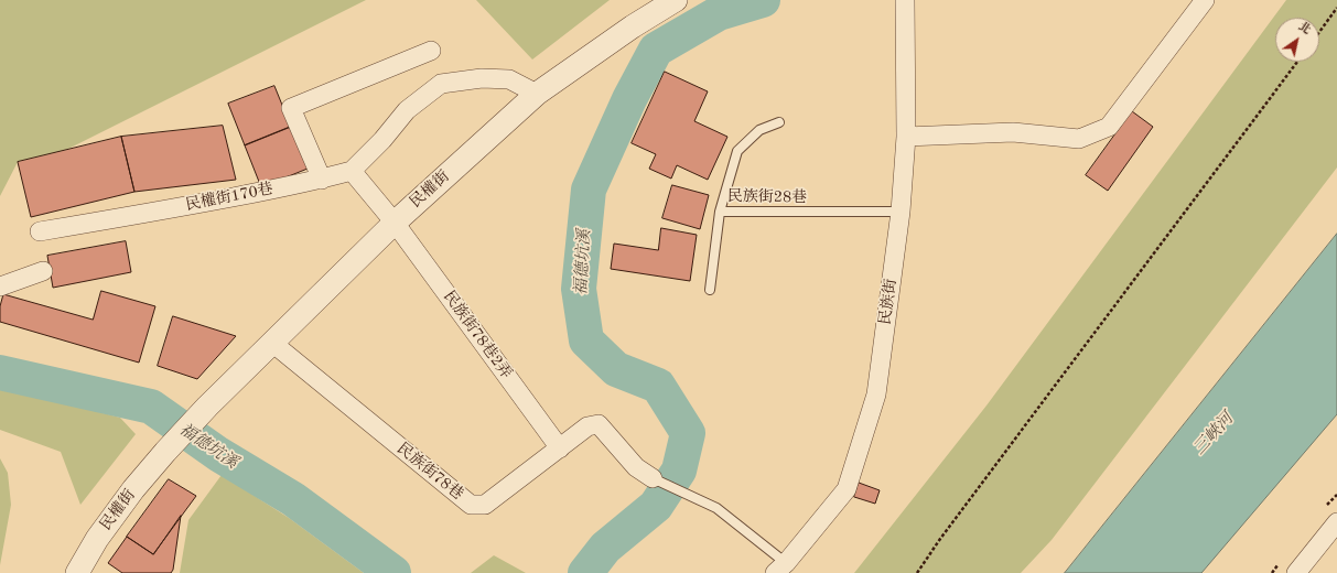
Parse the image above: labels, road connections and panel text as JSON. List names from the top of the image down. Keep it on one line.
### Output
{"streets":{"street":["民權街","民權街170巷","民族街","民族街78巷2弄","民族街78巷"],"lane":["民族街28巷"]},"crossings":[["民權街","民族街78巷2弄"],["民權街","民族街78巷"],["民族街28巷","民族街"],["民族街78巷2弄","民族街78巷"]],"water":["福德坑溪","三峽河"],"north":"top right"}
